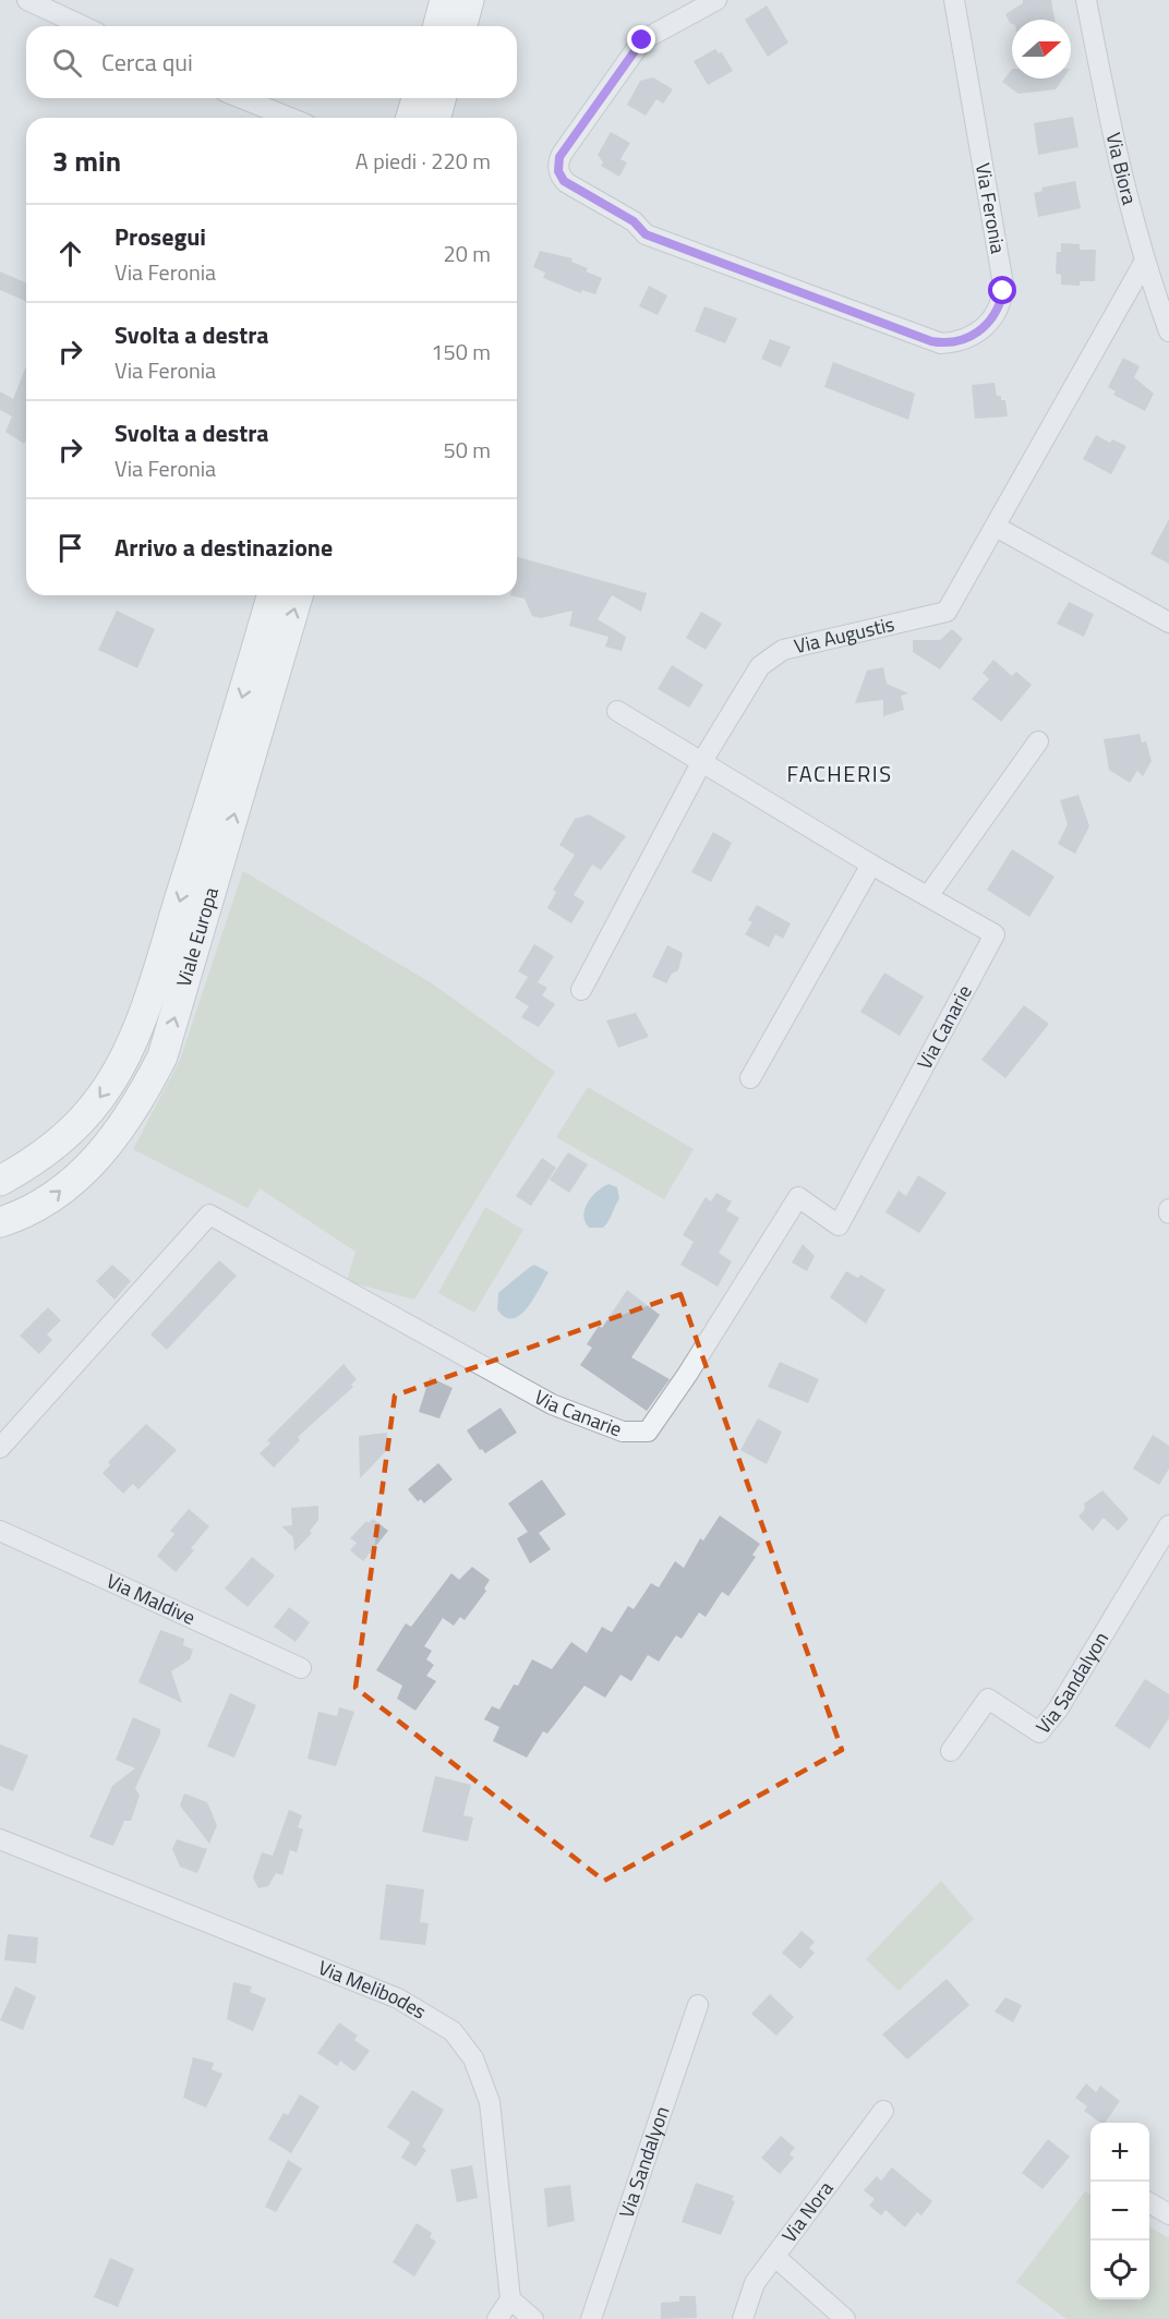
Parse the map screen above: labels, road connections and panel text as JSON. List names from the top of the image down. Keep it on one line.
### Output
{"streets":{"main road":["Viale Europa"],"street":["Via Biora","Via Feronia","Via Augustis","Via Canarie","Via Maldive","Via Sandalyon","Via Melibodes","Via Nora"]},"crossings":[["Via Biora","Via Augustis"]],"districts":["FACHERIS"],"north":"right","page":{"search":"Cerca qui","heading":["3 min","A piedi · 220 m"],"list":[["Prosegui","Via Feronia","20 m"],["Svolta a destra","Via Feronia","150 m"],["Svolta a destra","Via Feronia","50 m"],"Arrivo a destinazione"],"map_buttons":["+","−"]}}
